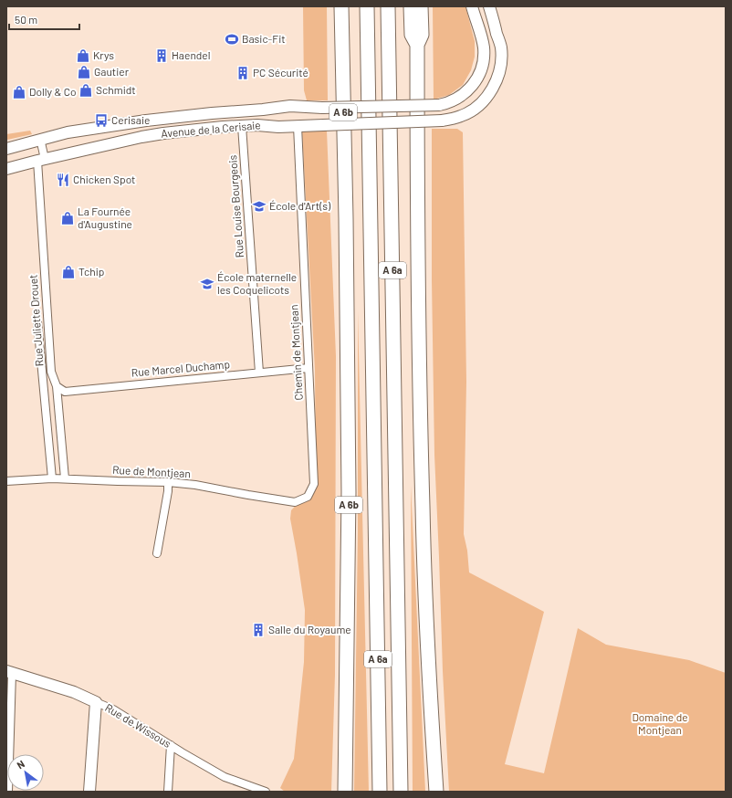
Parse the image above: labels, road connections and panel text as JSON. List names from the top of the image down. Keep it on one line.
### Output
{"streets":{"highway":["A 6b","A 6a"],"street":["Avenue de la Cerisaie","Rue Louise Bourgeois","Rue Juliette Drouet","Chemin de Montjean","Rue Marcel Duchamp","Rue de Montjean","Rue de Wissous"]},"crossings":[["Avenue de la Cerisaie","Rue Louise Bourgeois"],["Avenue de la Cerisaie","Rue Juliette Drouet"],["Avenue de la Cerisaie","Chemin de Montjean"],["Rue Louise Bourgeois","Rue Marcel Duchamp"],["Rue Juliette Drouet","Rue Marcel Duchamp"],["Rue Juliette Drouet","Rue de Montjean"],["Chemin de Montjean","Rue Marcel Duchamp"],["Chemin de Montjean","Rue de Montjean"]],"parks":["Domaine de Montjean"],"places":{"sports":["Basic-Fit"],"shop":["Krys","Gautier","Schmidt","Dolly & Co","La Fournée d'Augustine","Tchip"],"building":["Haendel","PC Sécurité","Salle du Royaume"],"bus stop":["Cerisaie"],"restaurant":["Chicken Spot"],"school or university":["École d'Art(s)","École maternelle les Coquelicots"]},"scale_bar":"50 m","north":"top left"}
